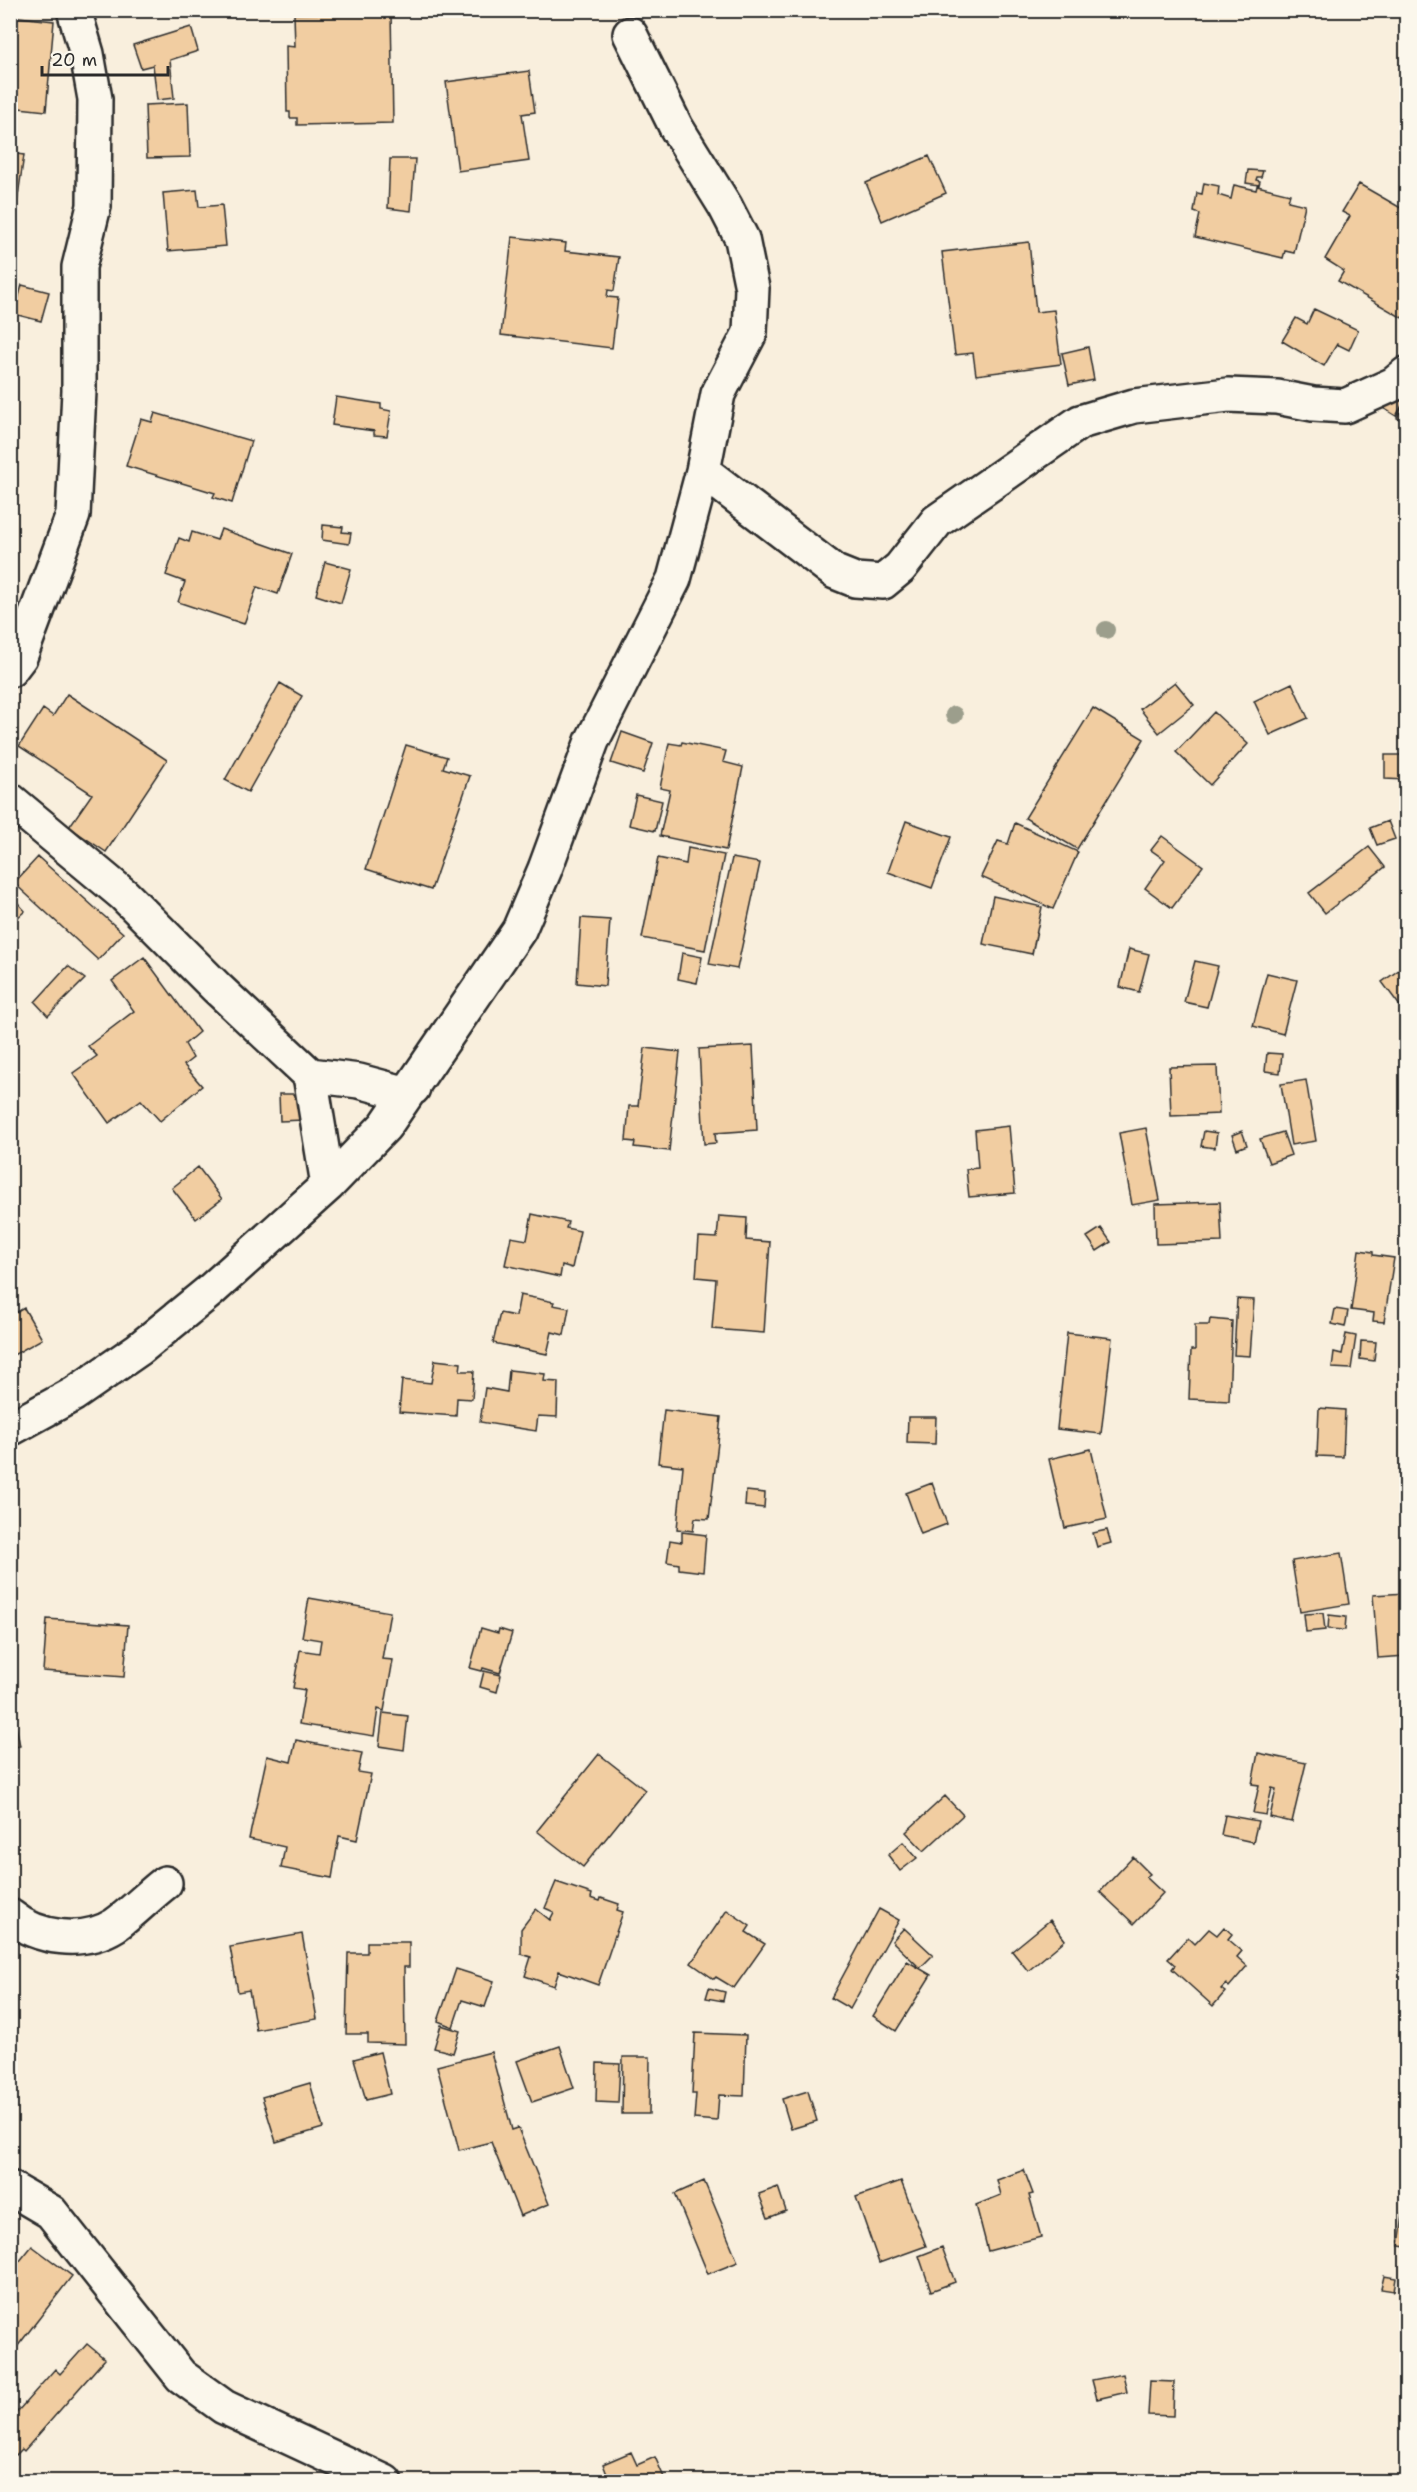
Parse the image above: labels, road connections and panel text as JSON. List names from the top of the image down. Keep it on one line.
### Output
{"scale_bar":"20 m"}
